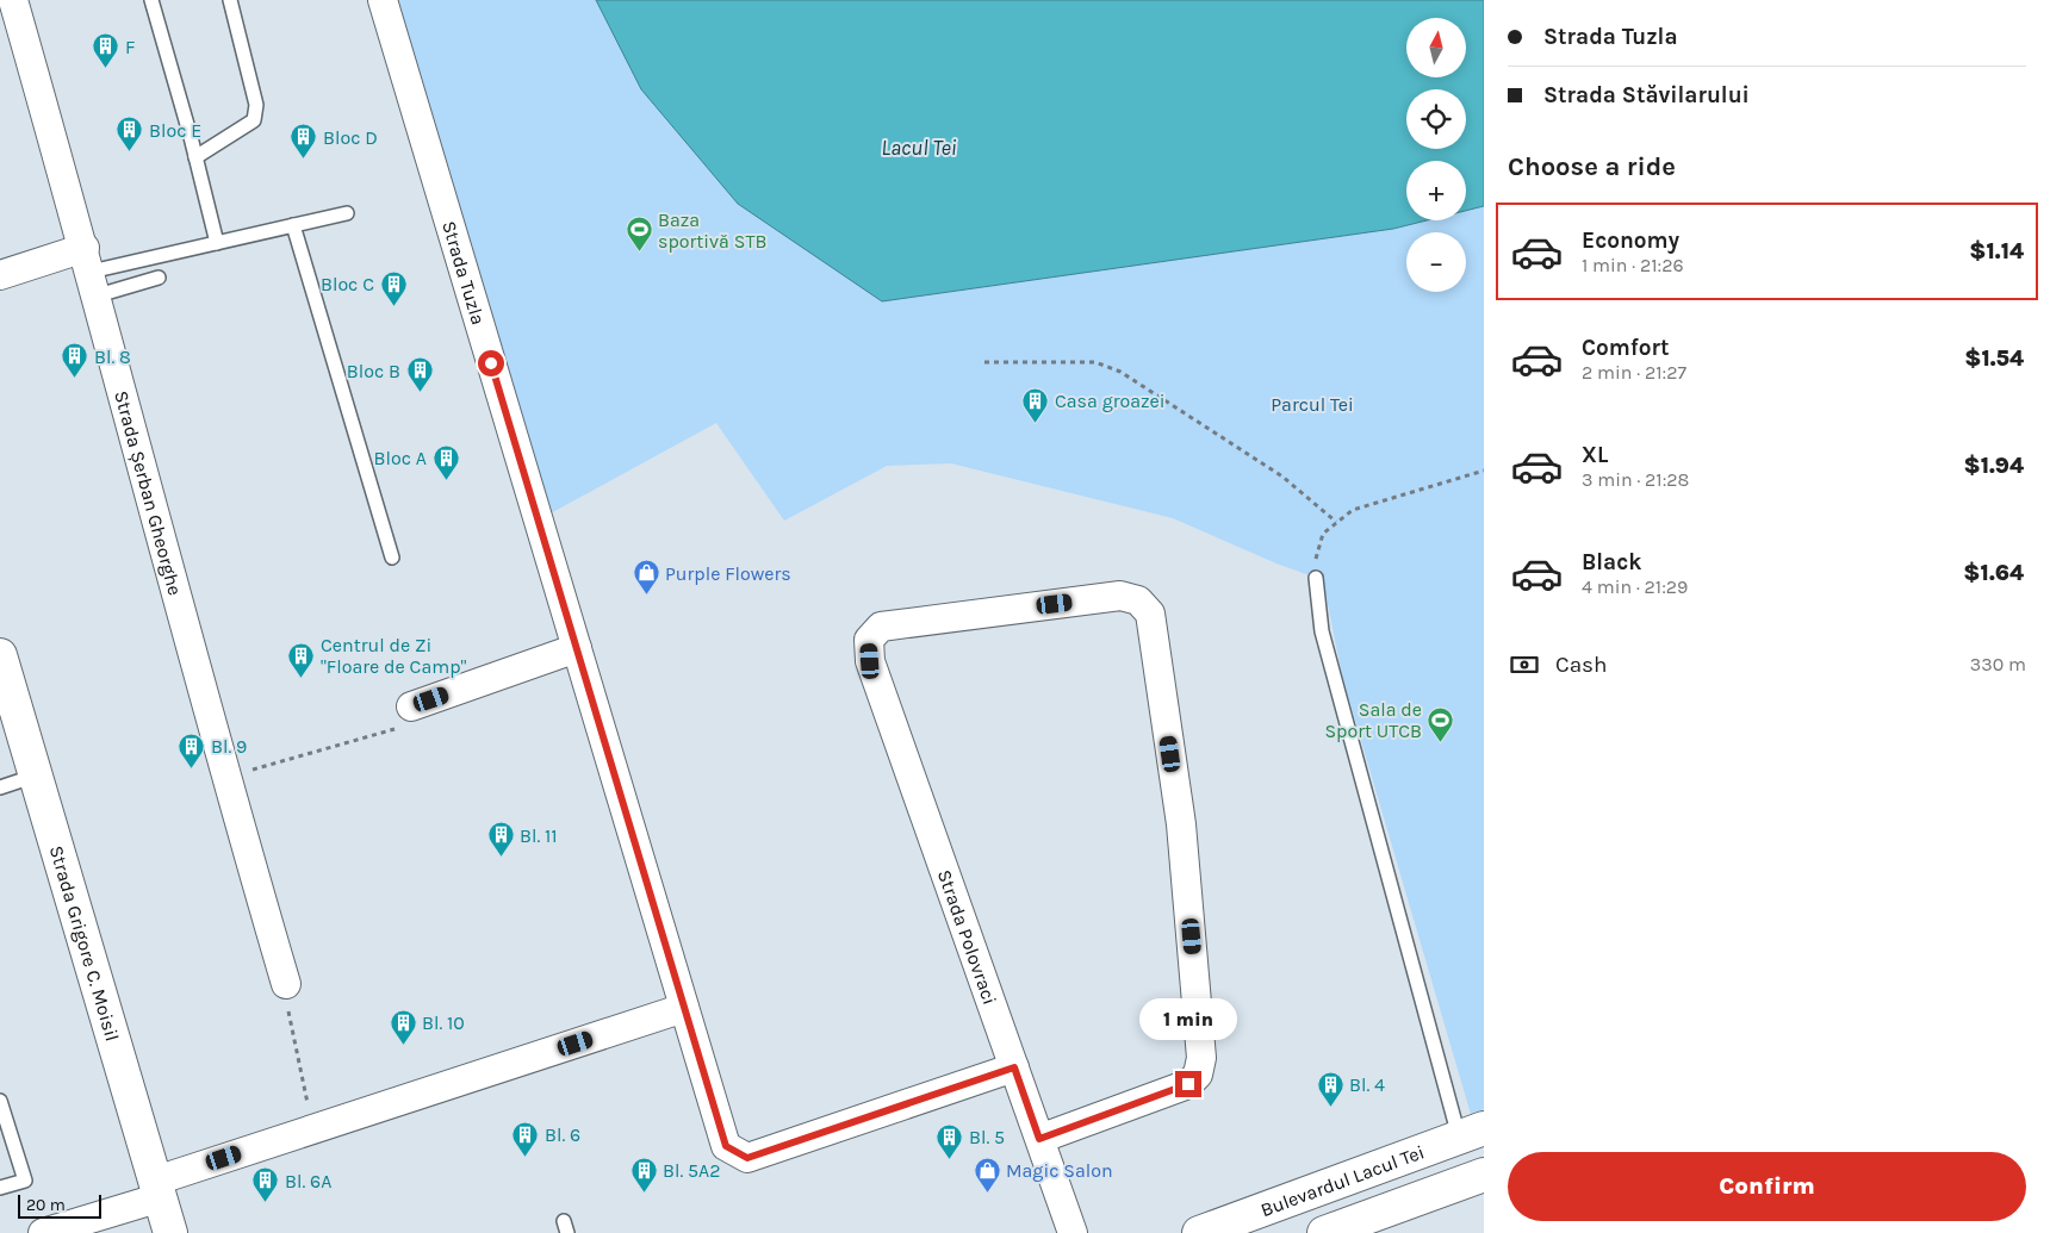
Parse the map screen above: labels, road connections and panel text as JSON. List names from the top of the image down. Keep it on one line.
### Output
{"streets":{"street":["Strada Tuzla","Strada Șerban Gheorghe","Strada Polovraci","Strada Grigore C. Moisil","Bulevardul Lacul Tei"]},"crossings":[["Strada Tuzla","Strada Polovraci"]],"water":["Lacul Tei"],"parks":["Parcul Tei"],"places":{"building":["F","Bloc E","Bloc D","Bloc C","Bl. 8","Bloc B","Casa groazei","Bloc A","Centrul de Zi \"Floare de Camp\"","Bl. 9","Bl. 11","Bl. 10","Bl. 4","Bl. 6","Bl. 5","Bl. 5A2","Bl. 6A"],"sports":["Baza sportivă STB","Sala de Sport UTCB"],"shop":["Purple Flowers","Magic Salon"]},"scale_bar":"20 m","north":"top","page":{"banner":["Strada Tuzla","Strada Stăvilarului"],"map_buttons":["+","−"],"heading":"Choose a ride","list":[{"name":"Economy","note":"1 min · 21:26","value":"$1.14"},{"name":"Comfort","note":"2 min · 21:27","value":"$1.54"},{"name":"XL","note":"3 min · 21:28","value":"$1.94"},{"name":"Black","note":"4 min · 21:29","value":"$1.64"}],"pay":["Cash","330 m"],"bubble":"1 min","buttons":"Confirm","scale":"20 m"}}
